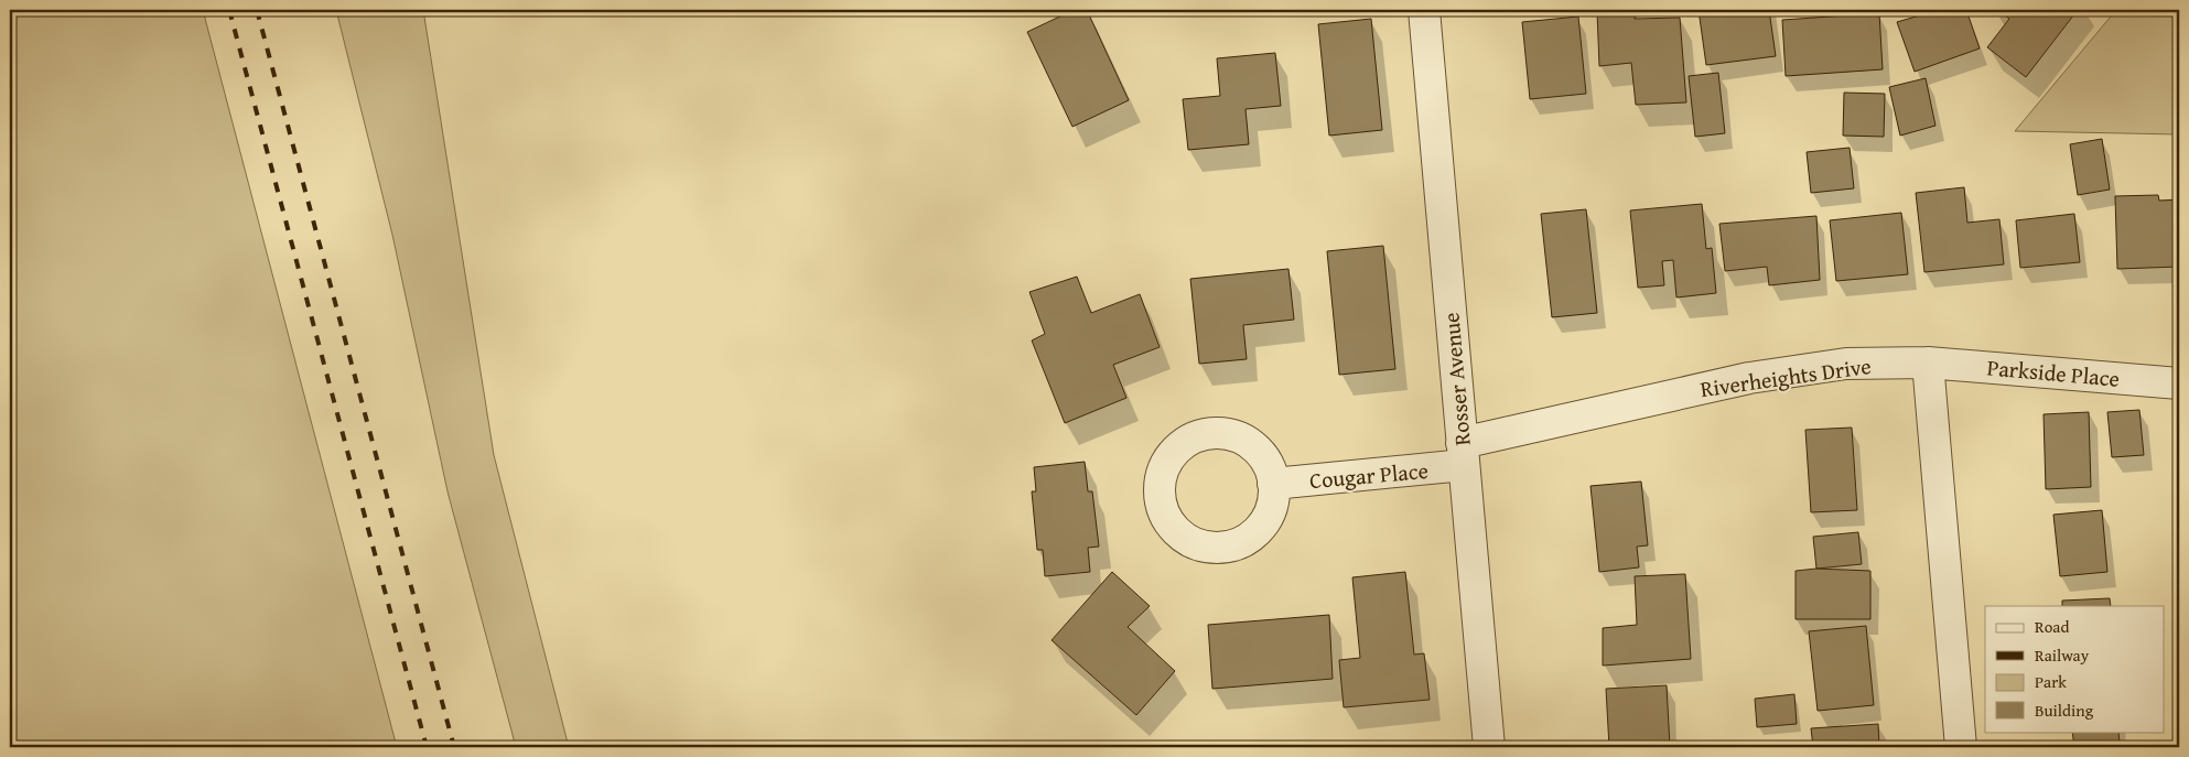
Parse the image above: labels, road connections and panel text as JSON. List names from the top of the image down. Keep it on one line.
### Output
{"streets":{"street":["Parkside Place","Riverheights Drive","Rosser Avenue","Cougar Place"]},"crossings":[["Parkside Place","Riverheights Drive"],["Riverheights Drive","Rosser Avenue"],["Riverheights Drive","Cougar Place"],["Rosser Avenue","Cougar Place"]],"legend":["Road","Railway","Park","Building"]}
